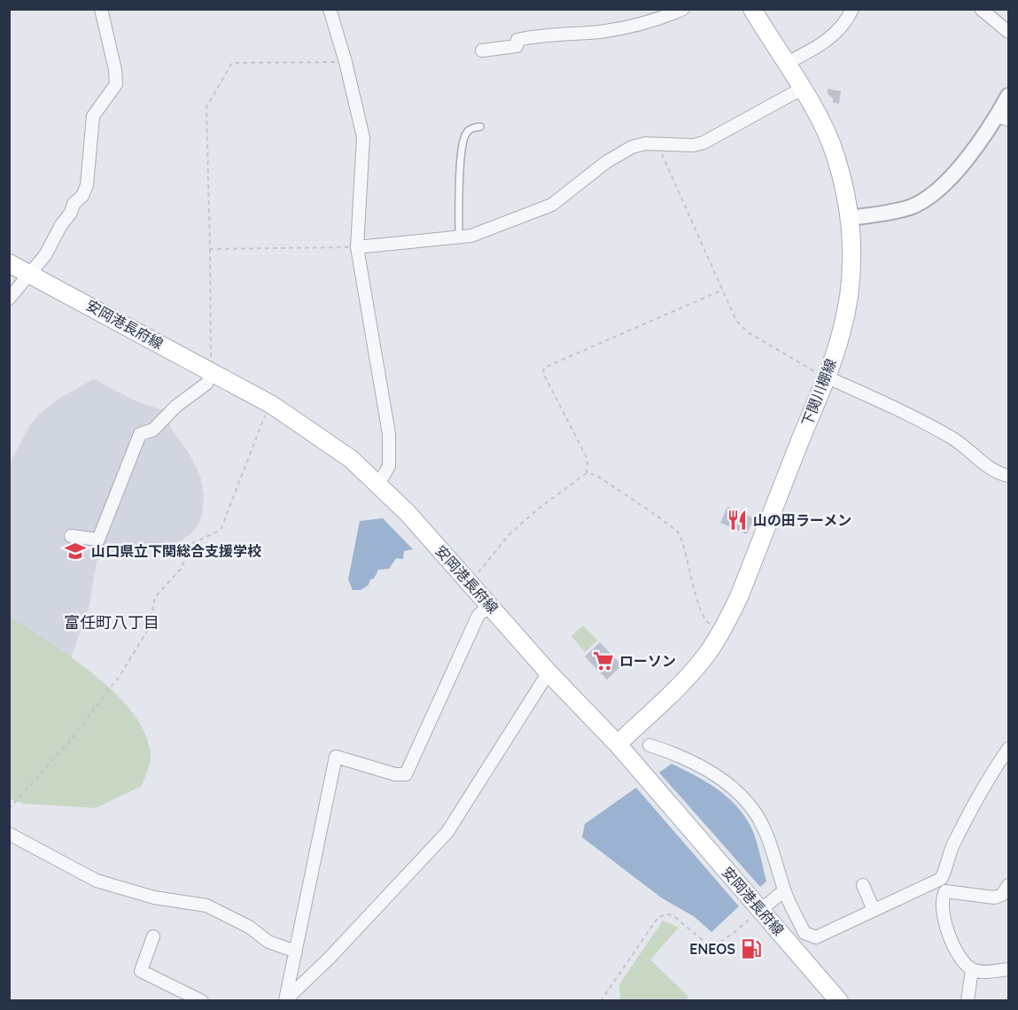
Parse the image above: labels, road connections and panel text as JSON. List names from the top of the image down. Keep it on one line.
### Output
{"streets":{"main road":["安岡港長府線","下関川棚線"]},"crossings":[["安岡港長府線","下関川棚線"]],"districts":["富任町八丁目"],"places":{"restaurant":["山の田ラーメン"],"school or university":["山口県立下関総合支援学校"],"supermarket":["ローソン"],"fuel station":["ENEOS"]}}
